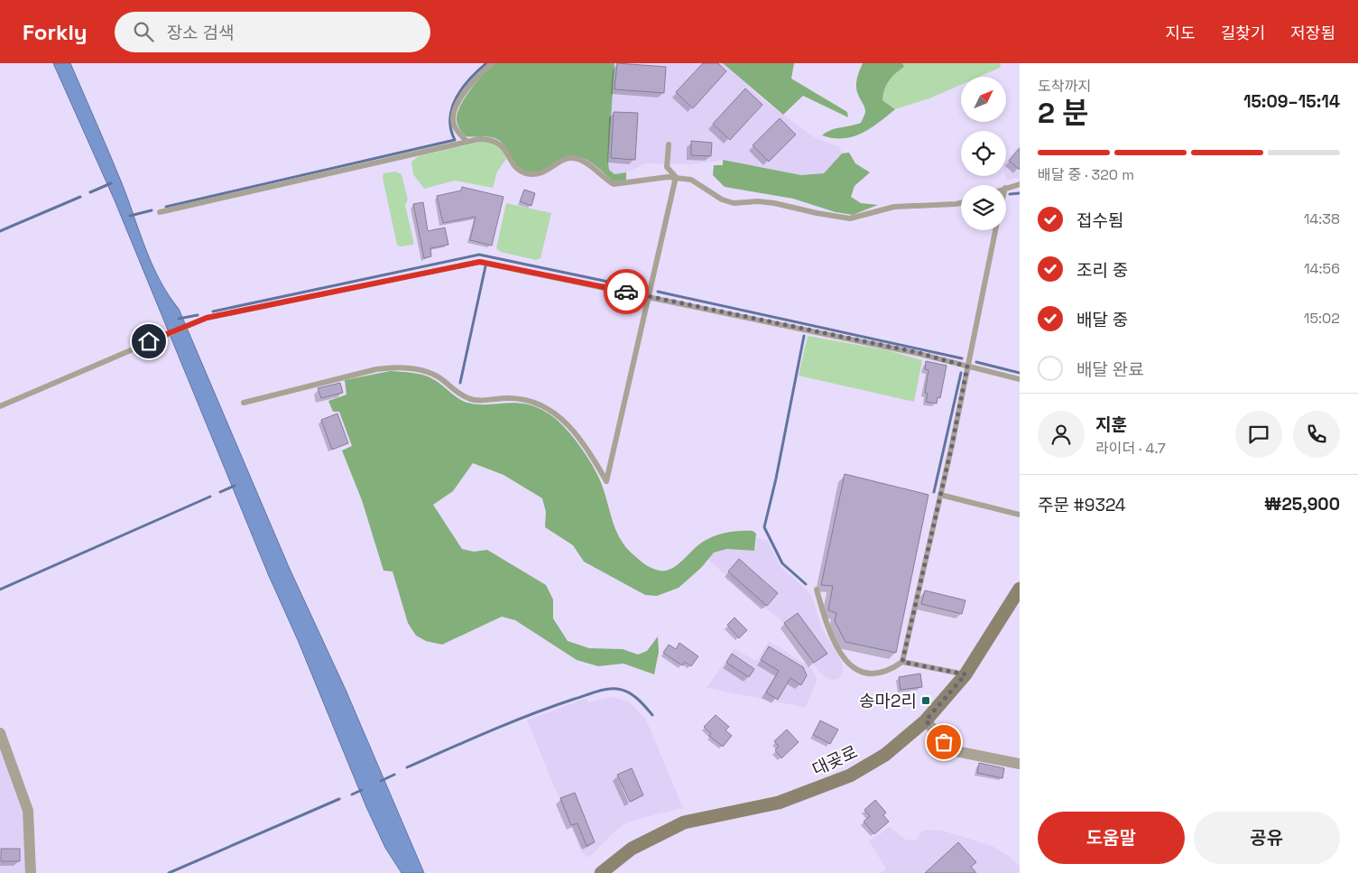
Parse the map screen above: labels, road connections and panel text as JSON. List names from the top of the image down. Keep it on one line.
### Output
{"streets":{"street":["대곶로"]},"places":{"transit":["송마2리"]},"north":"top right","page":{"header":"Forkly","search":"장소 검색","nav":["지도","길찾기","저장됨"],"heading":["2 분","도착까지","15:09–15:14"],"panel":["지훈","라이더 · 4.7","주문 #9324","₩25,900"],"bar":"배달 중 · 320 m","list":[["접수됨","14:38"],["조리 중","14:56"],["배달 중","15:02"],"배달 완료"],"buttons":["도움말","공유"]}}
